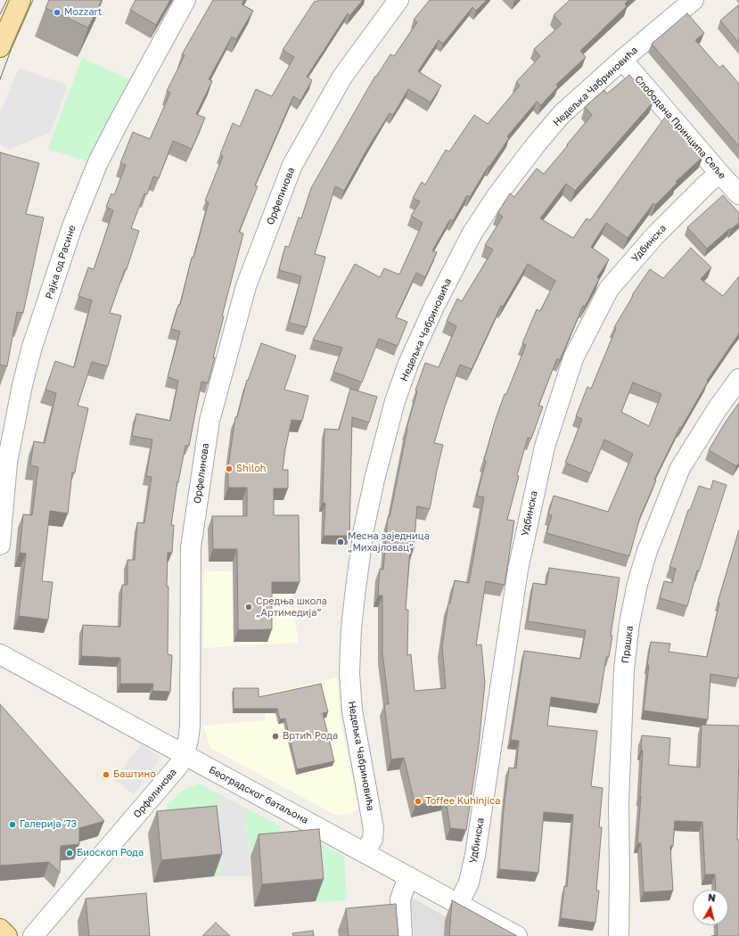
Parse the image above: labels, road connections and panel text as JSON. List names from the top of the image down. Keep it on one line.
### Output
{"streets":{"street":["Недељка Чабриновића","Слободана Принципа Сеље","Орфелинова","Удбинска","Рајка од Расине","Прашка","Београдског батаљона"]},"crossings":[["Недељка Чабриновића","Слободана Принципа Сеље"],["Недељка Чабриновића","Београдског батаљона"],["Слободана Принципа Сеље","Удбинска"],["Орфелинова","Београдског батаљона"],["Удбинска","Београдског батаљона"]],"places":["Mozzart","Shiloh","Месна заједница „Михајловац”","Средња школа „Артимедија”","Вртић Рода","Баштино","Toffee Kuhinjica","Галерија '73","Биоскоп Рода"],"north":"top"}
